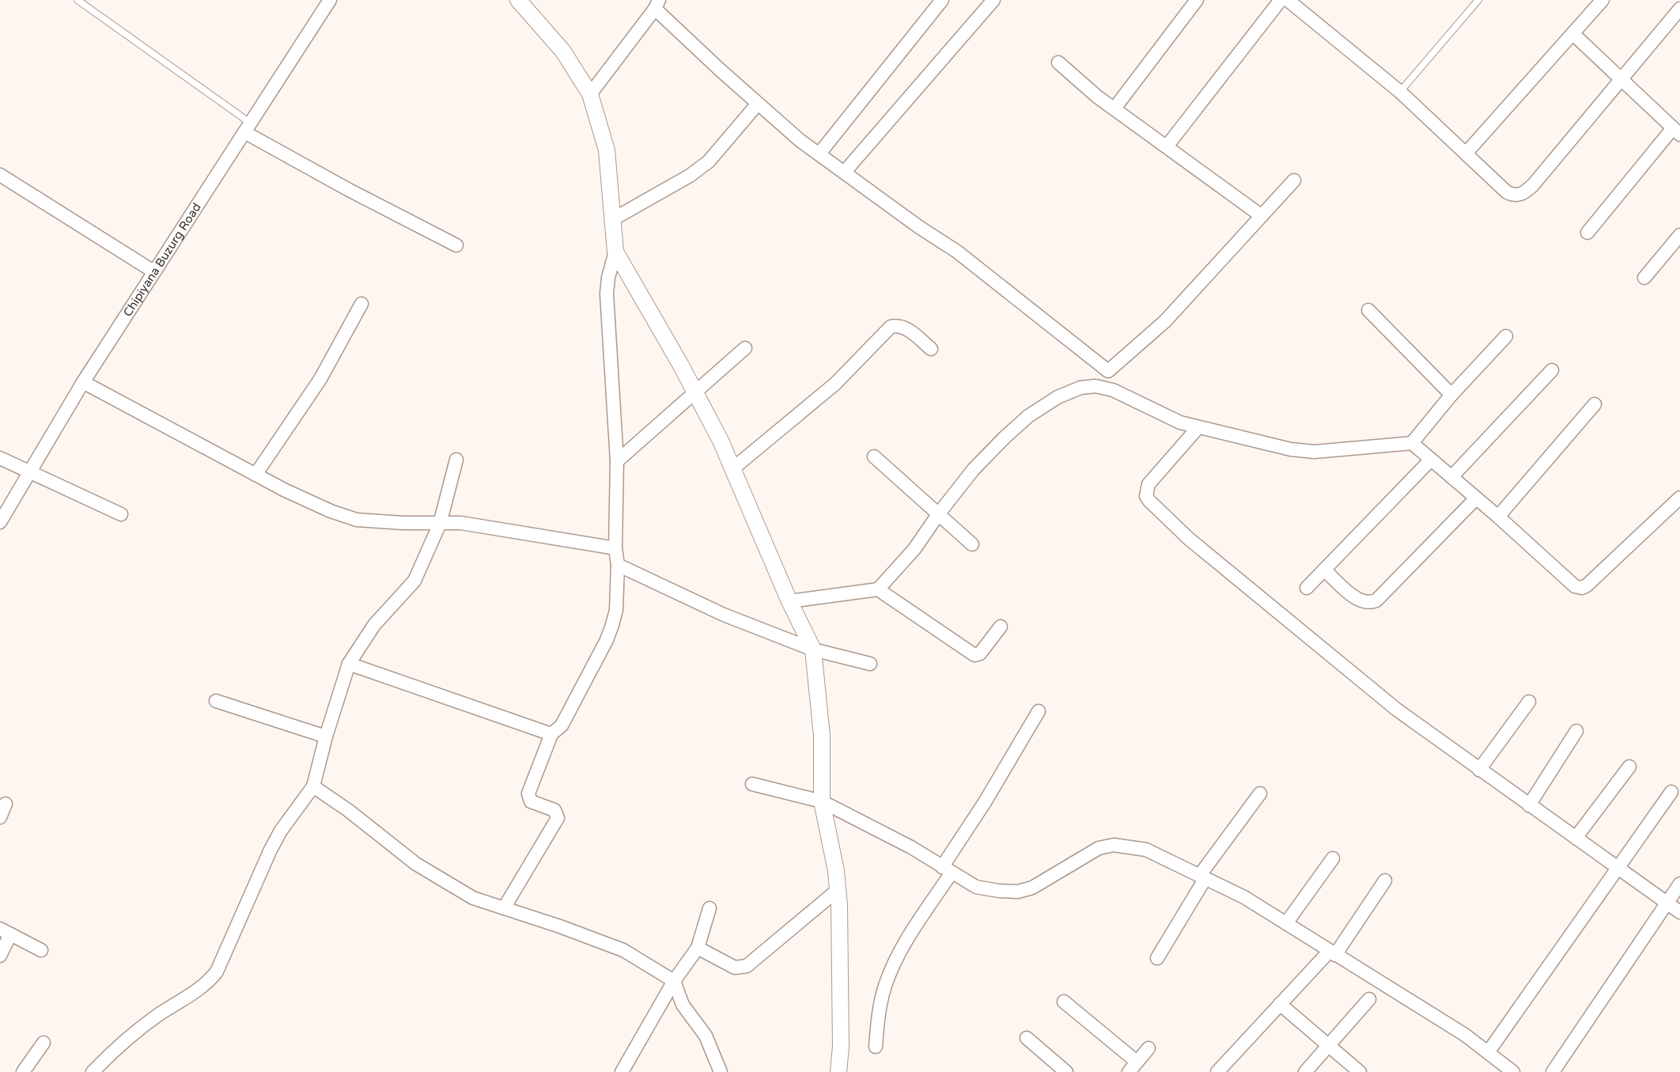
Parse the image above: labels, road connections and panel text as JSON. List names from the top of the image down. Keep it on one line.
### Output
{"streets":{"street":["Chipiyana Buzurg Road"]}}
